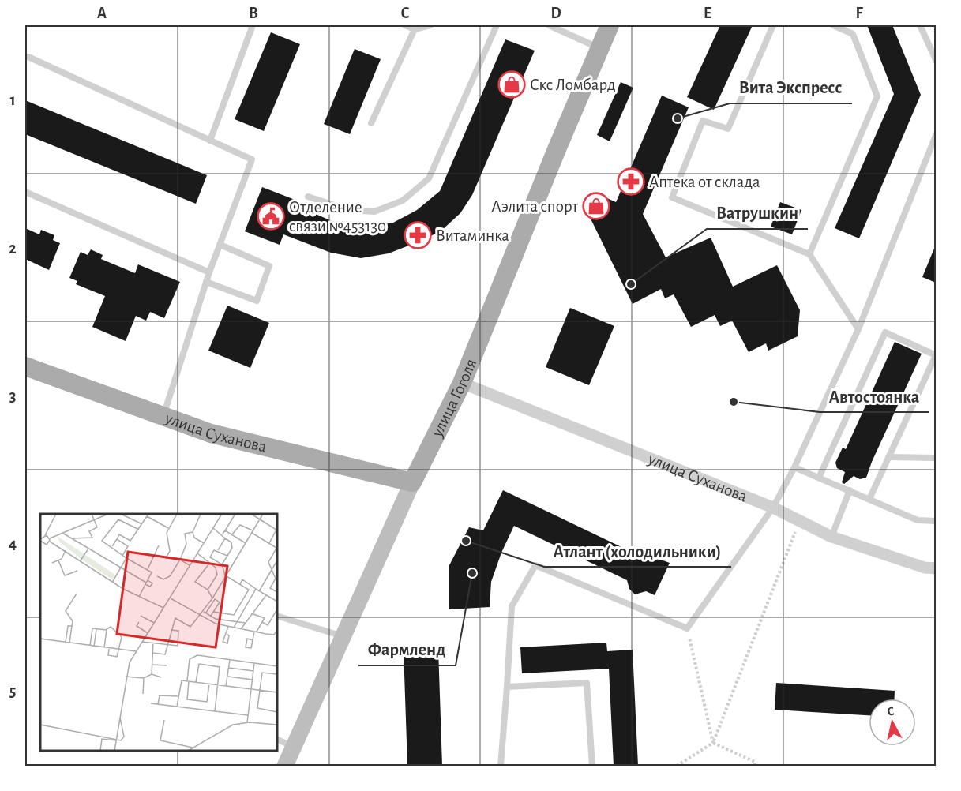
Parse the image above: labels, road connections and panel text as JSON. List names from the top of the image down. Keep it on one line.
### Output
{"streets":{"main road":["улица Гоголя","улица Суханова"]},"crossings":[["улица Гоголя","улица Суханова"]],"places":{"shop":["Скс Ломбард","Аэлита спорт"],"other":["Вита Экспресс","Ватрушкин","Автостоянка","Атлант (холодильники)","Фармленд"],"pharmacy":["Аптека от склада","Витаминка"],"public building":["Отделение связи №453130"]},"north":"top","grid":{"columns":["A","B","C","D","E","F"],"rows":["1","2","3","4","5"]}}
